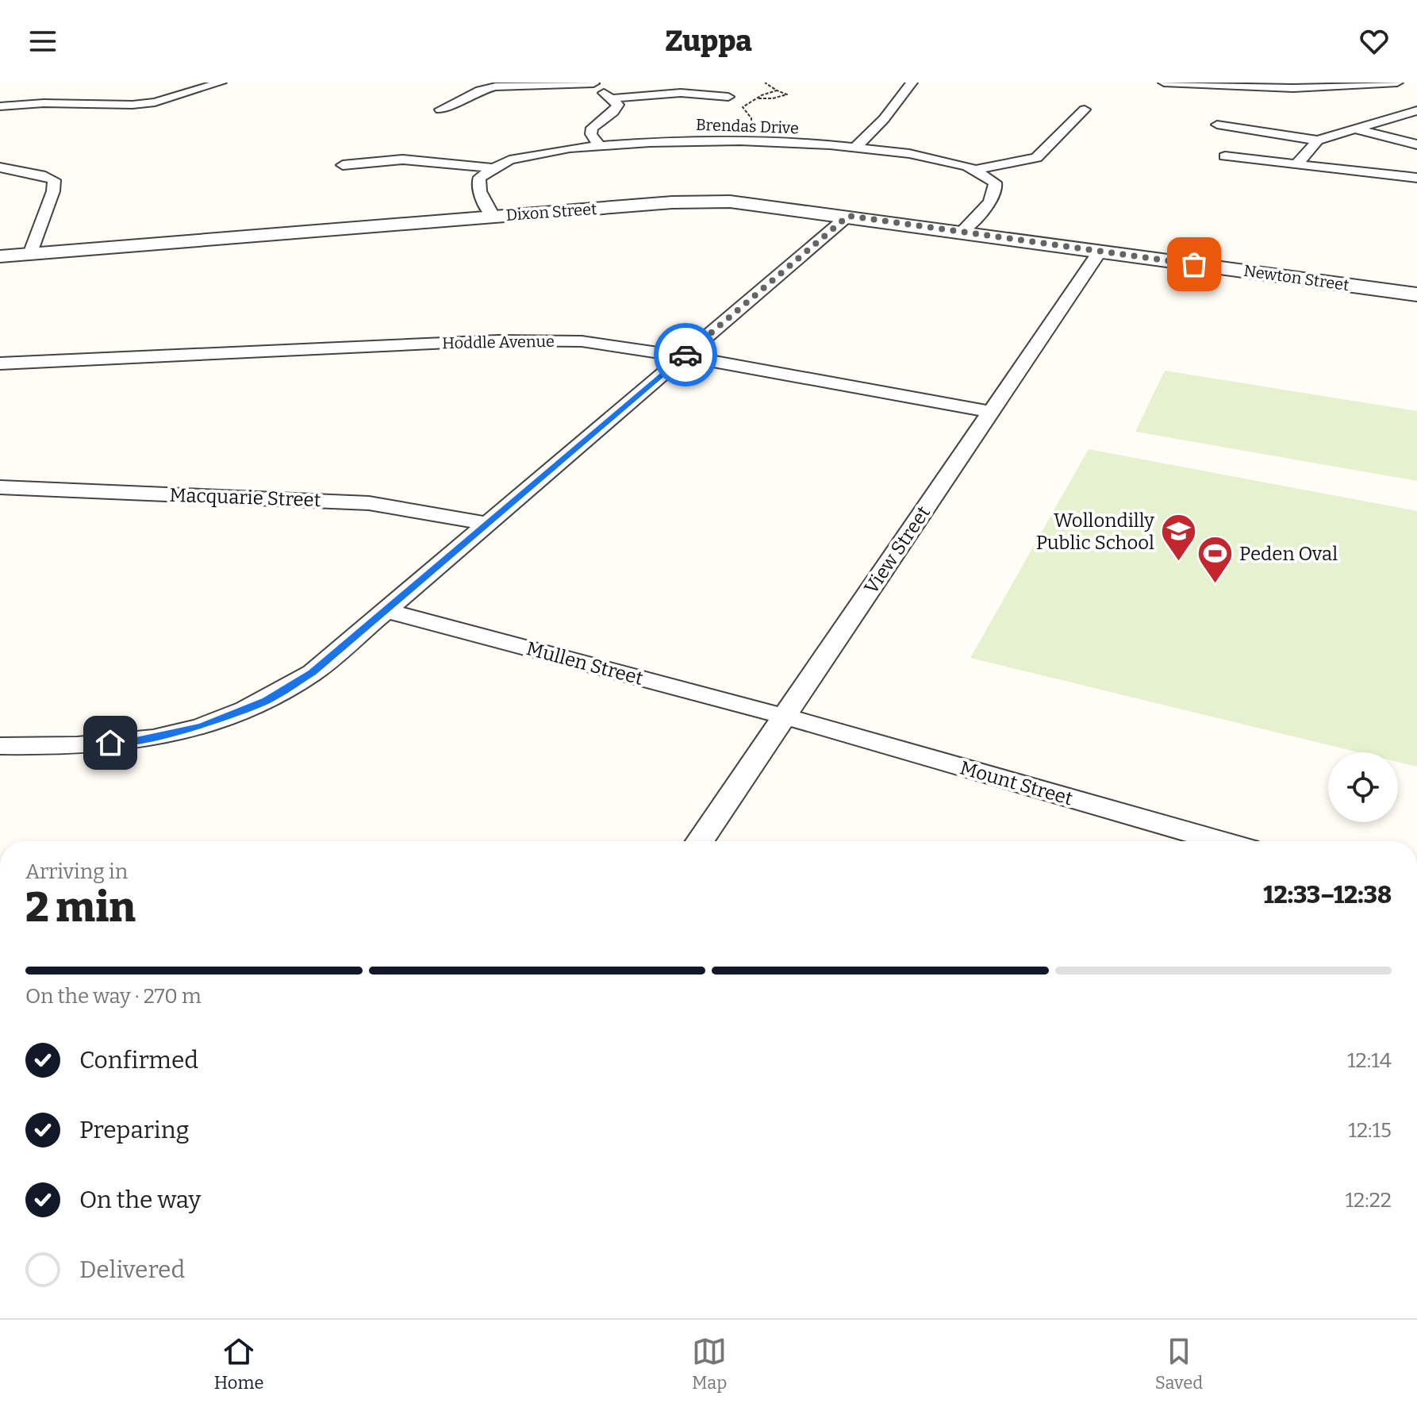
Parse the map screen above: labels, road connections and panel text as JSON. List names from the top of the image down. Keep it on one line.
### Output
{"streets":{"street":["Brendas Drive","Dixon Street","Newton Street","Hoddle Avenue","Macquarie Street","View Street","Mullen Street","Mount Street"]},"crossings":[["Dixon Street","Newton Street"],["Dixon Street","View Street"],["Newton Street","View Street"],["Hoddle Avenue","View Street"],["View Street","Mullen Street"],["View Street","Mount Street"],["Mullen Street","Mount Street"]],"places":{"school or university":["Wollondilly Public School"],"sports":["Peden Oval"]},"page":{"header":"Zuppa","heading":["2 min","Arriving in","12:33–12:38"],"bar":"On the way · 270 m","list":[["Confirmed","12:14"],["Preparing","12:15"],["On the way","12:22"],"Delivered"],"tabs":["Home","Map","Saved"]}}
